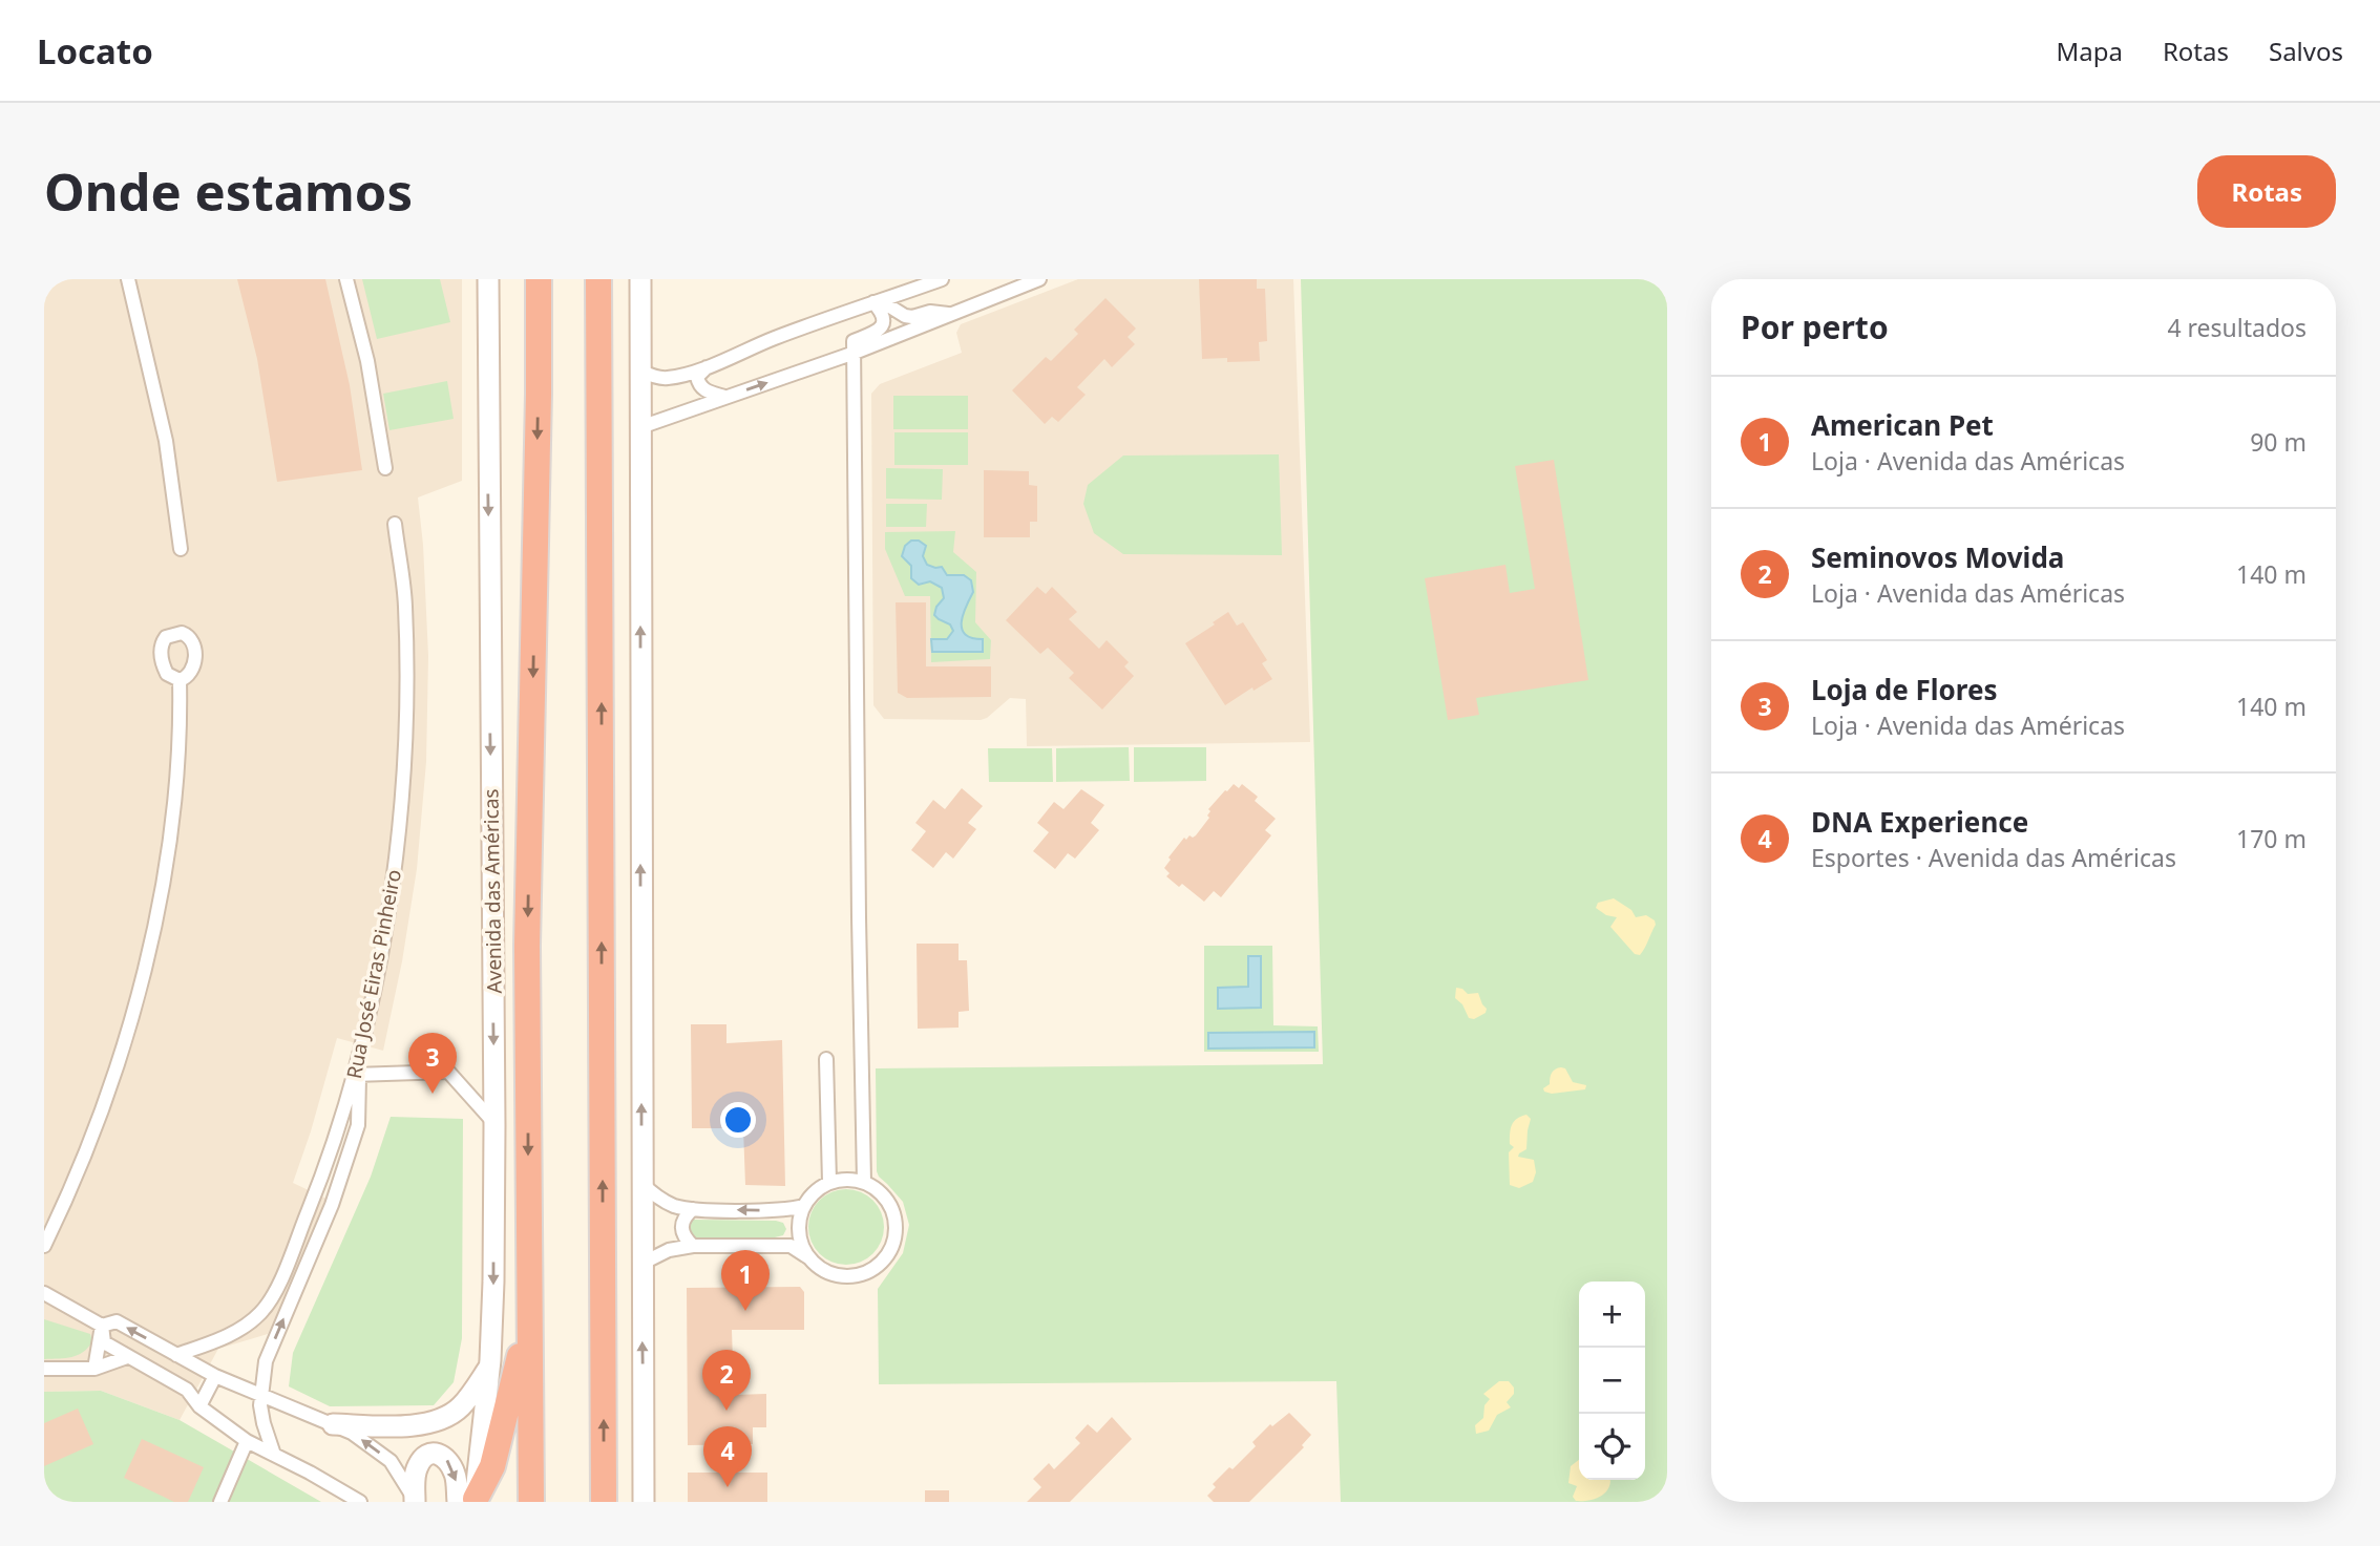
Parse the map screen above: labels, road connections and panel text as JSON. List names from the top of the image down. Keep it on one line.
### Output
{"streets":{"highway":["Avenida das Américas"],"street":["Rua José Eiras Pinheiro"]},"page":{"header":"Locato","nav":["Mapa","Rotas","Salvos"],"buttons":"Rotas","title":"Onde estamos","heading":["Por perto","4 resultados"],"list":[{"mark":"1","name":"American Pet","note":"Loja · Avenida das Américas","value":"90 m"},{"mark":"2","name":"Seminovos Movida","note":"Loja · Avenida das Américas","value":"140 m"},{"mark":"3","name":"Loja de Flores","note":"Loja · Avenida das Américas","value":"140 m"},{"mark":"4","name":"DNA Experience","note":"Esportes · Avenida das Américas","value":"170 m"}],"pins":["3","1","2","4"],"map_buttons":["+","−"]}}
